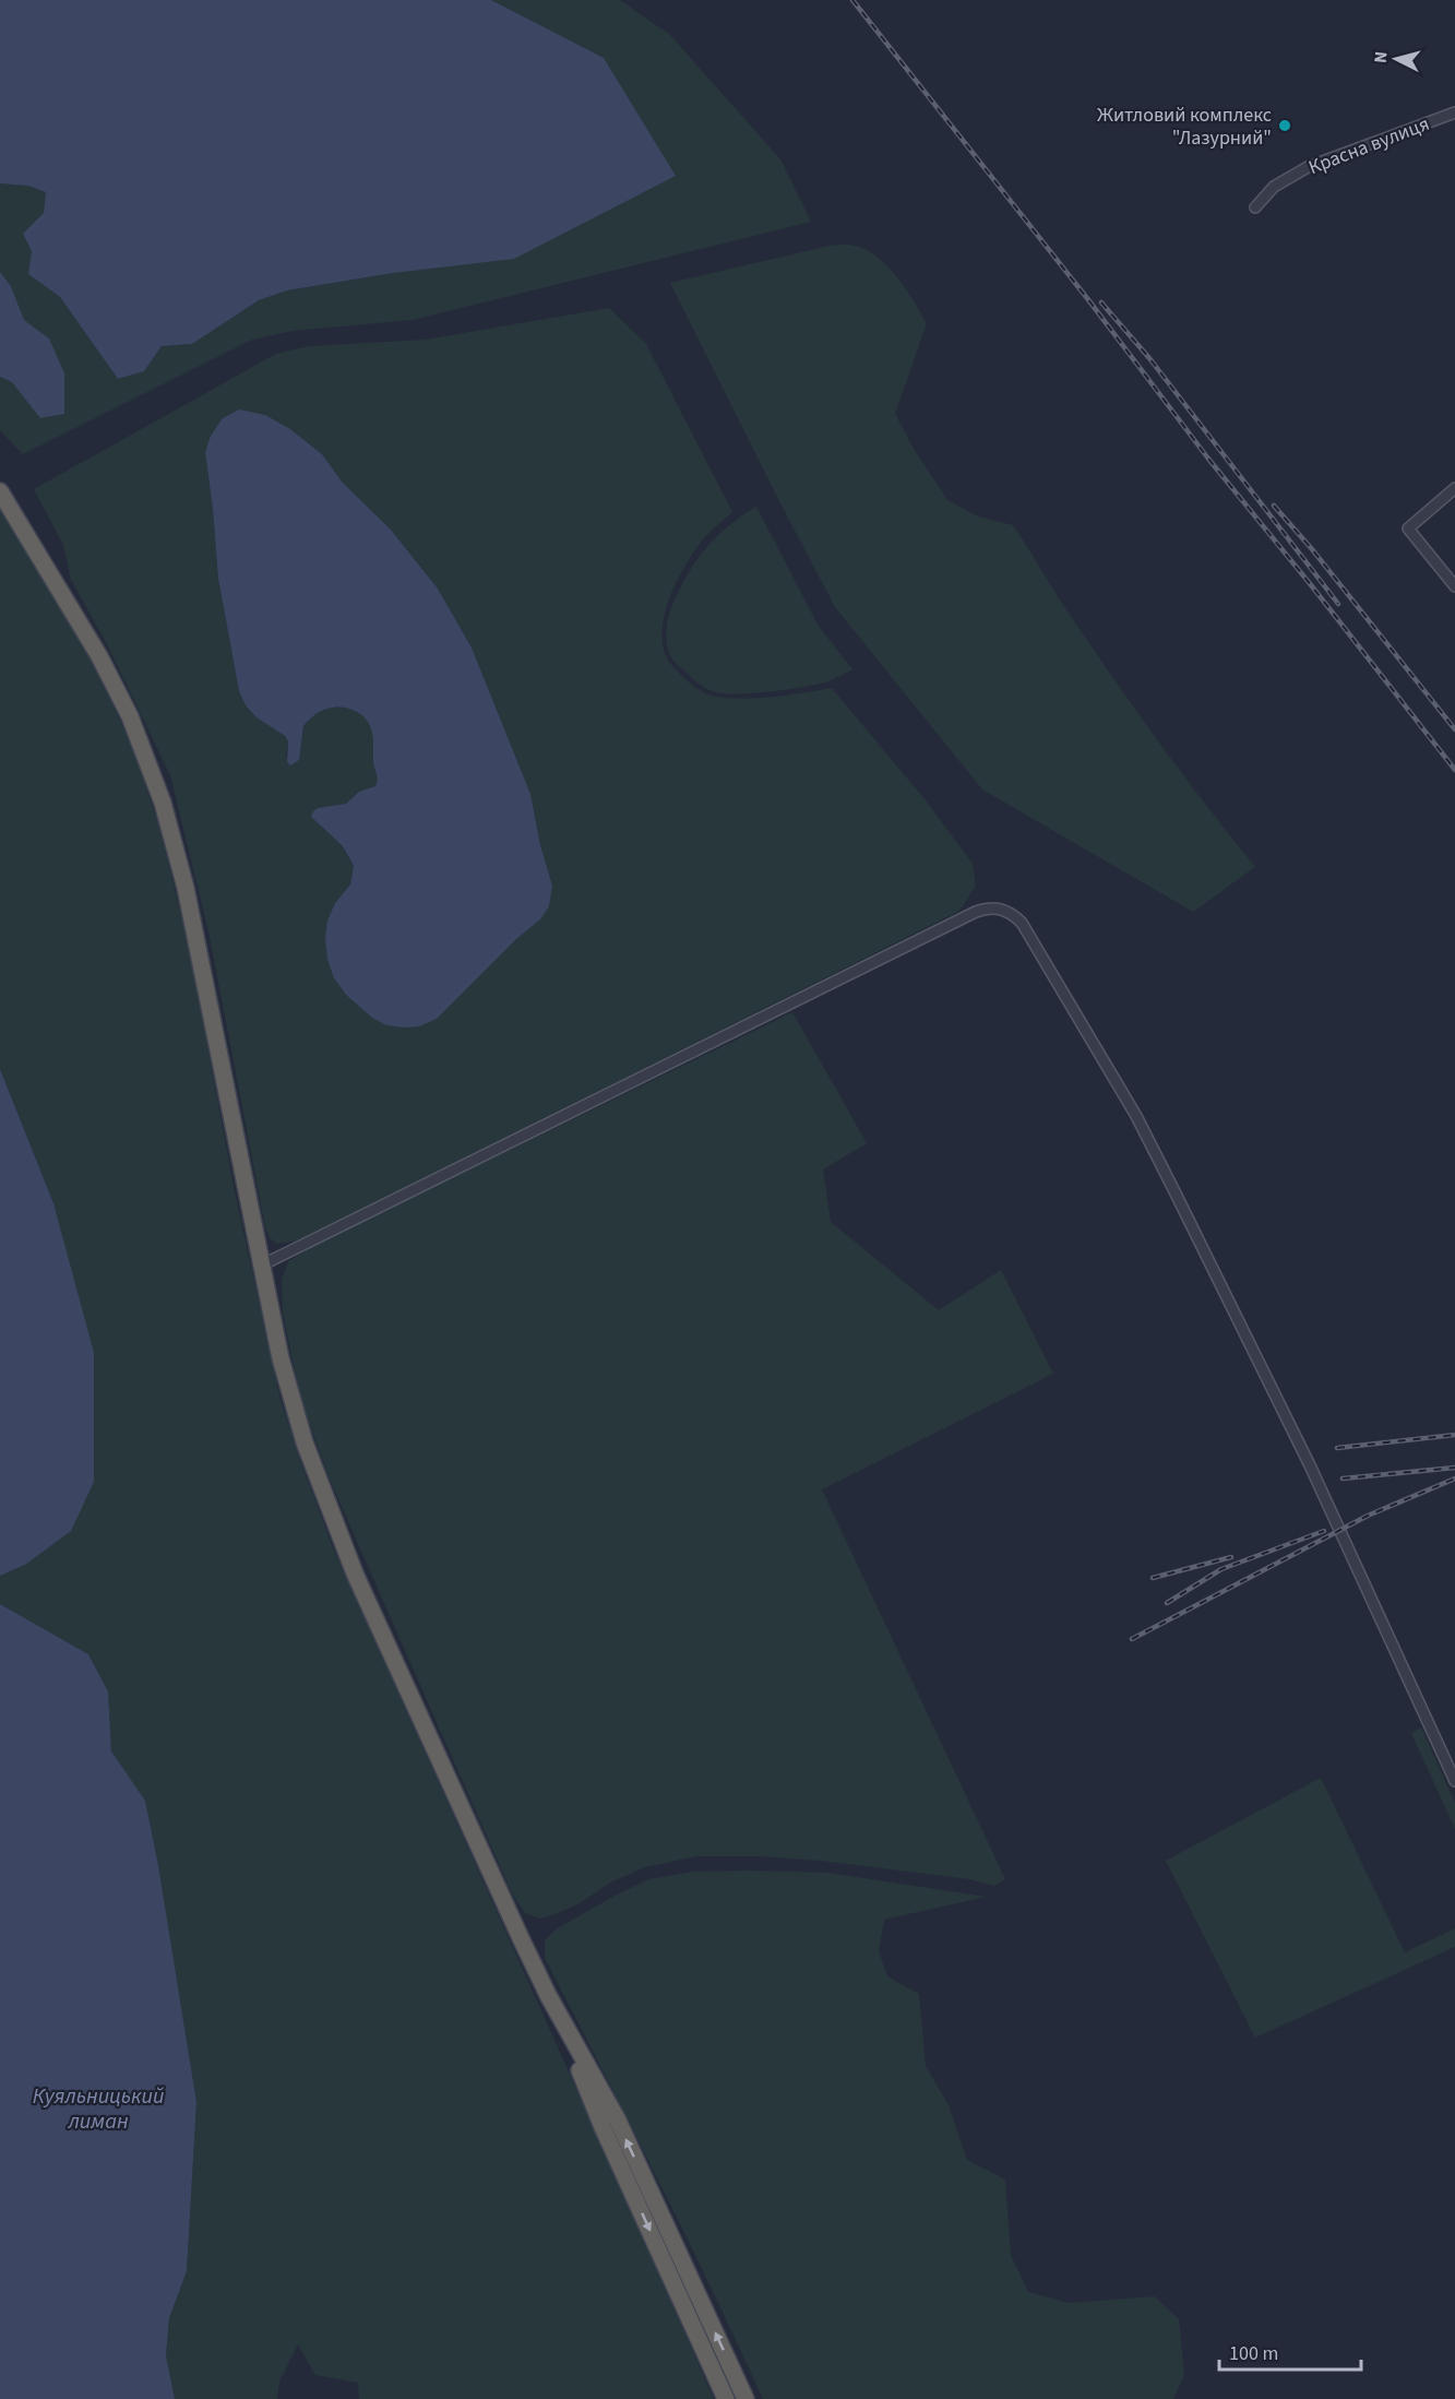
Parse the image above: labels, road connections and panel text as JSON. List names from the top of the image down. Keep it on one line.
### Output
{"streets":{"street":["Красна вулиця"]},"water":["Куяльницький лиман"],"places":["Житловий комплекс \"Лазурний\""],"scale_bar":"100 m","north":"left"}
